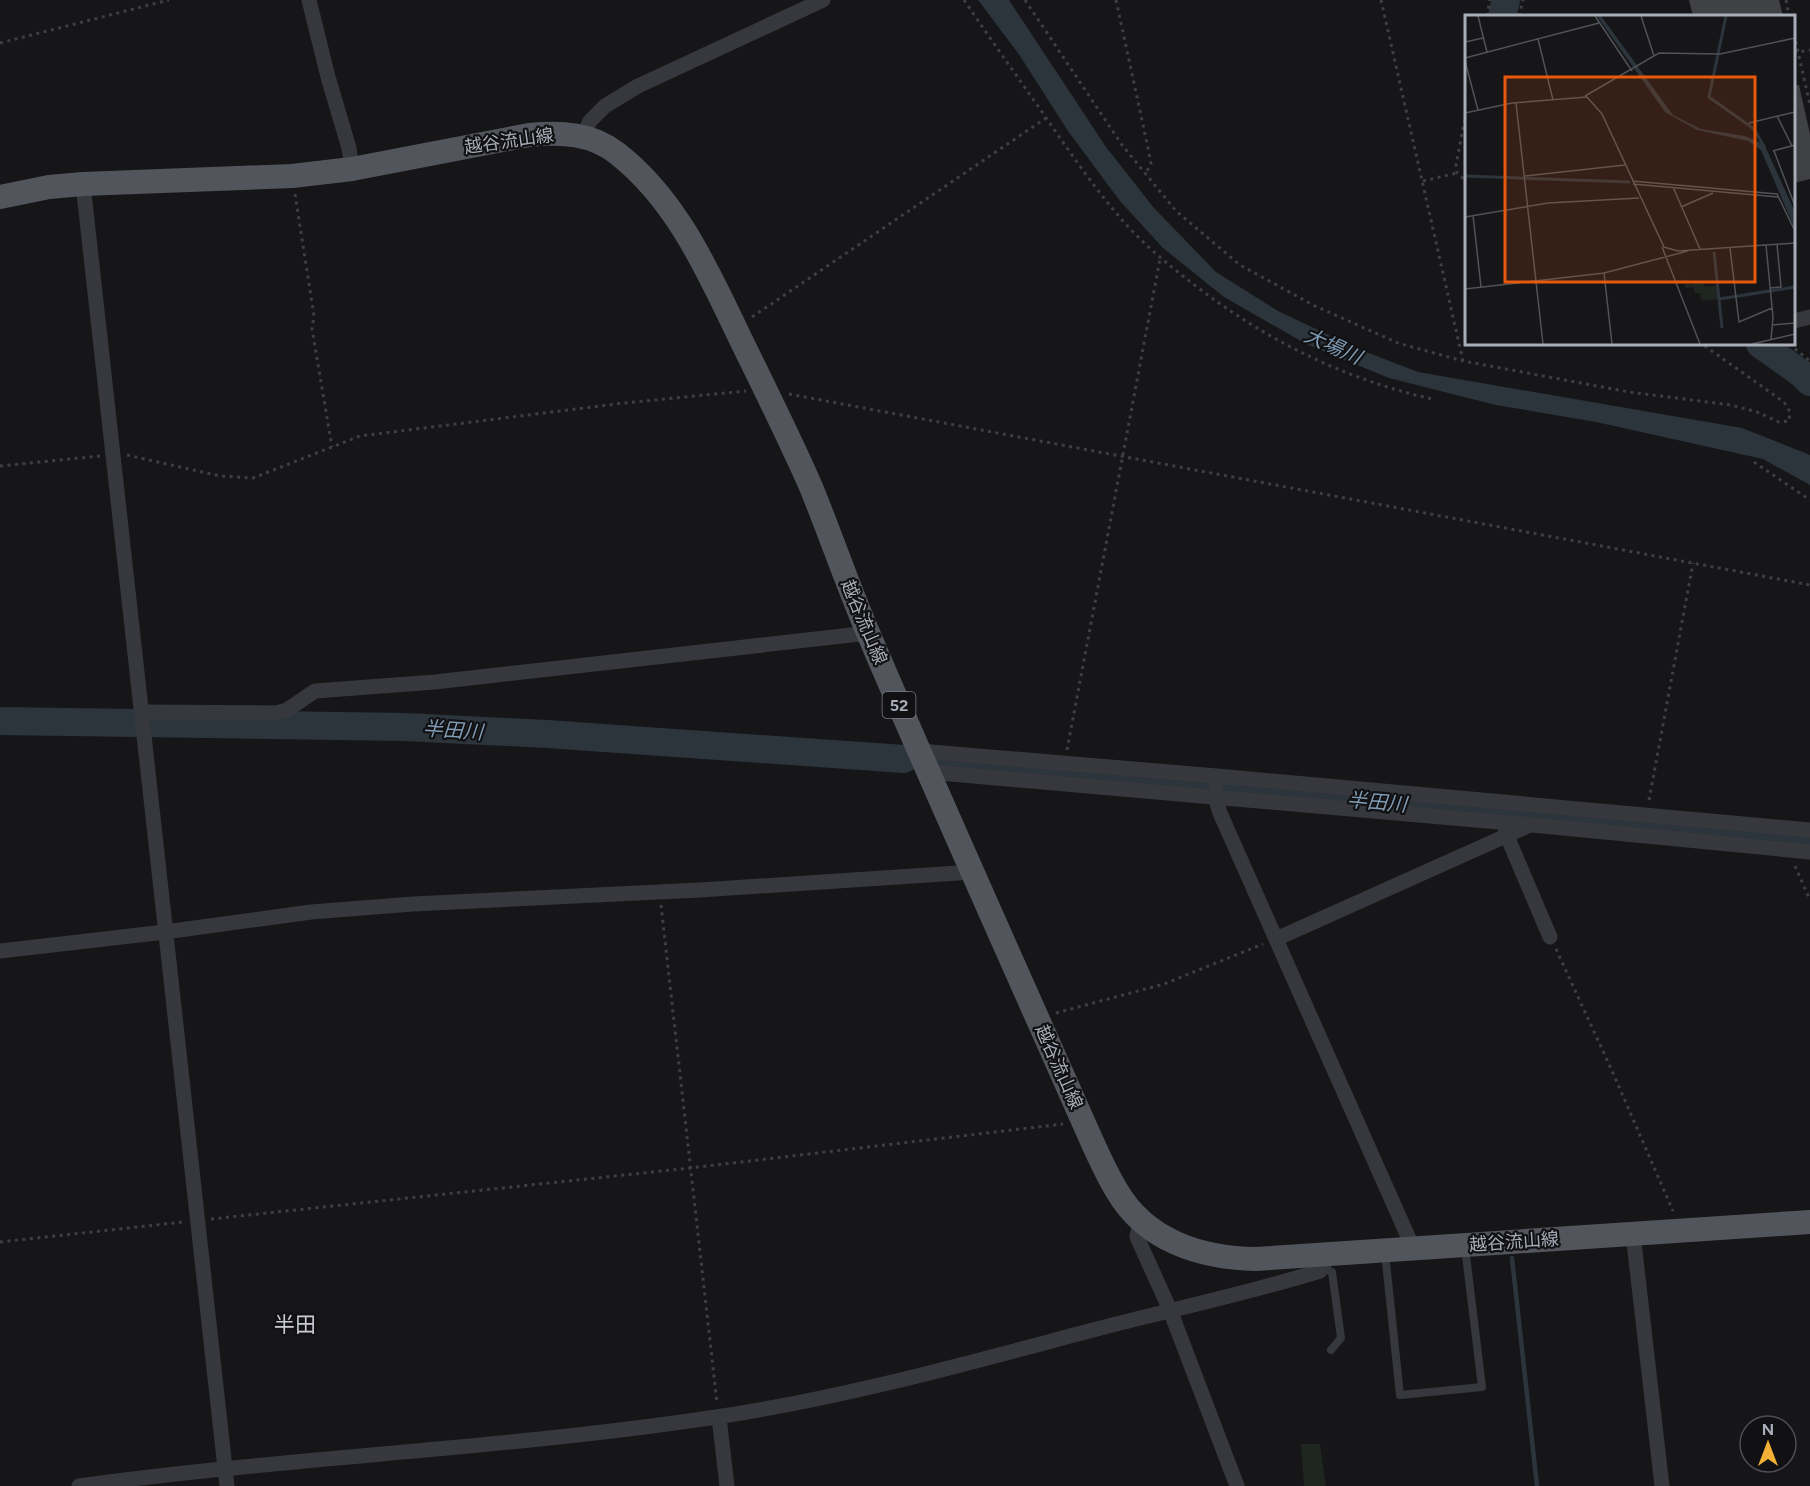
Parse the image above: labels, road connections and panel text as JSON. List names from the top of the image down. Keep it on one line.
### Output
{"streets":{"main road":["越谷流山線","52"]},"districts":["半田"],"water":["大場川","半田川"],"north":"top"}
